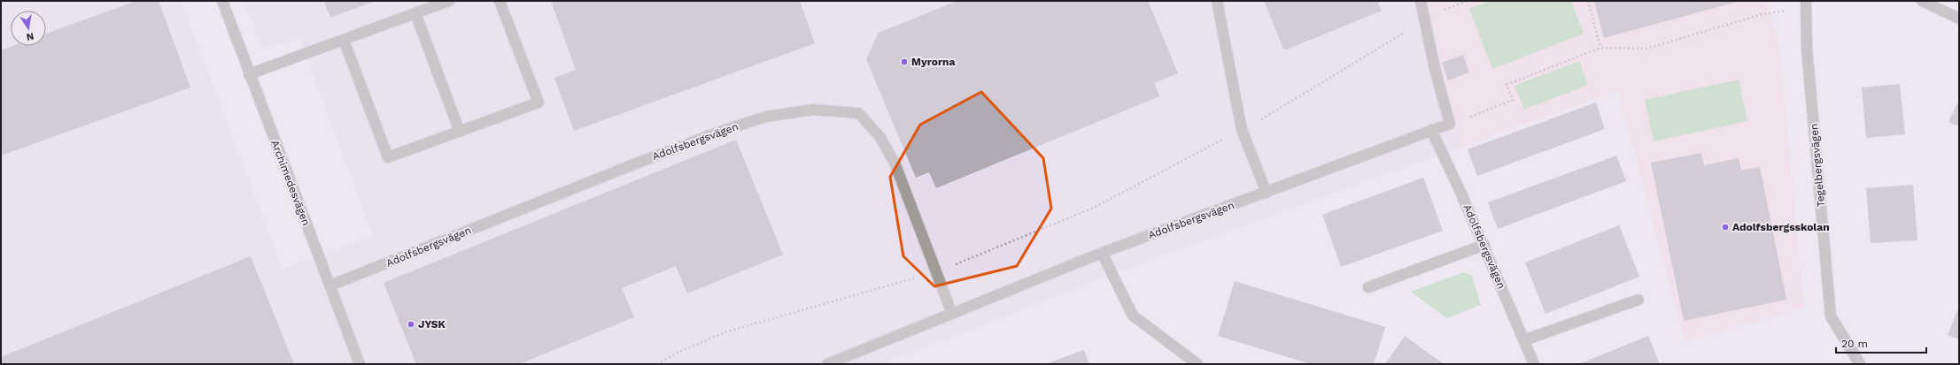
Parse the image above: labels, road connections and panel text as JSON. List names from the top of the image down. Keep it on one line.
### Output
{"streets":{"street":["Adolfsbergsvägen","Tegelbergsvägen","Archimedesvägen"]},"crossings":[["Adolfsbergsvägen","Archimedesvägen"]],"places":["Myrorna","Adolfsbergsskolan","JYSK"],"scale_bar":"20 m","north":"bottom"}
